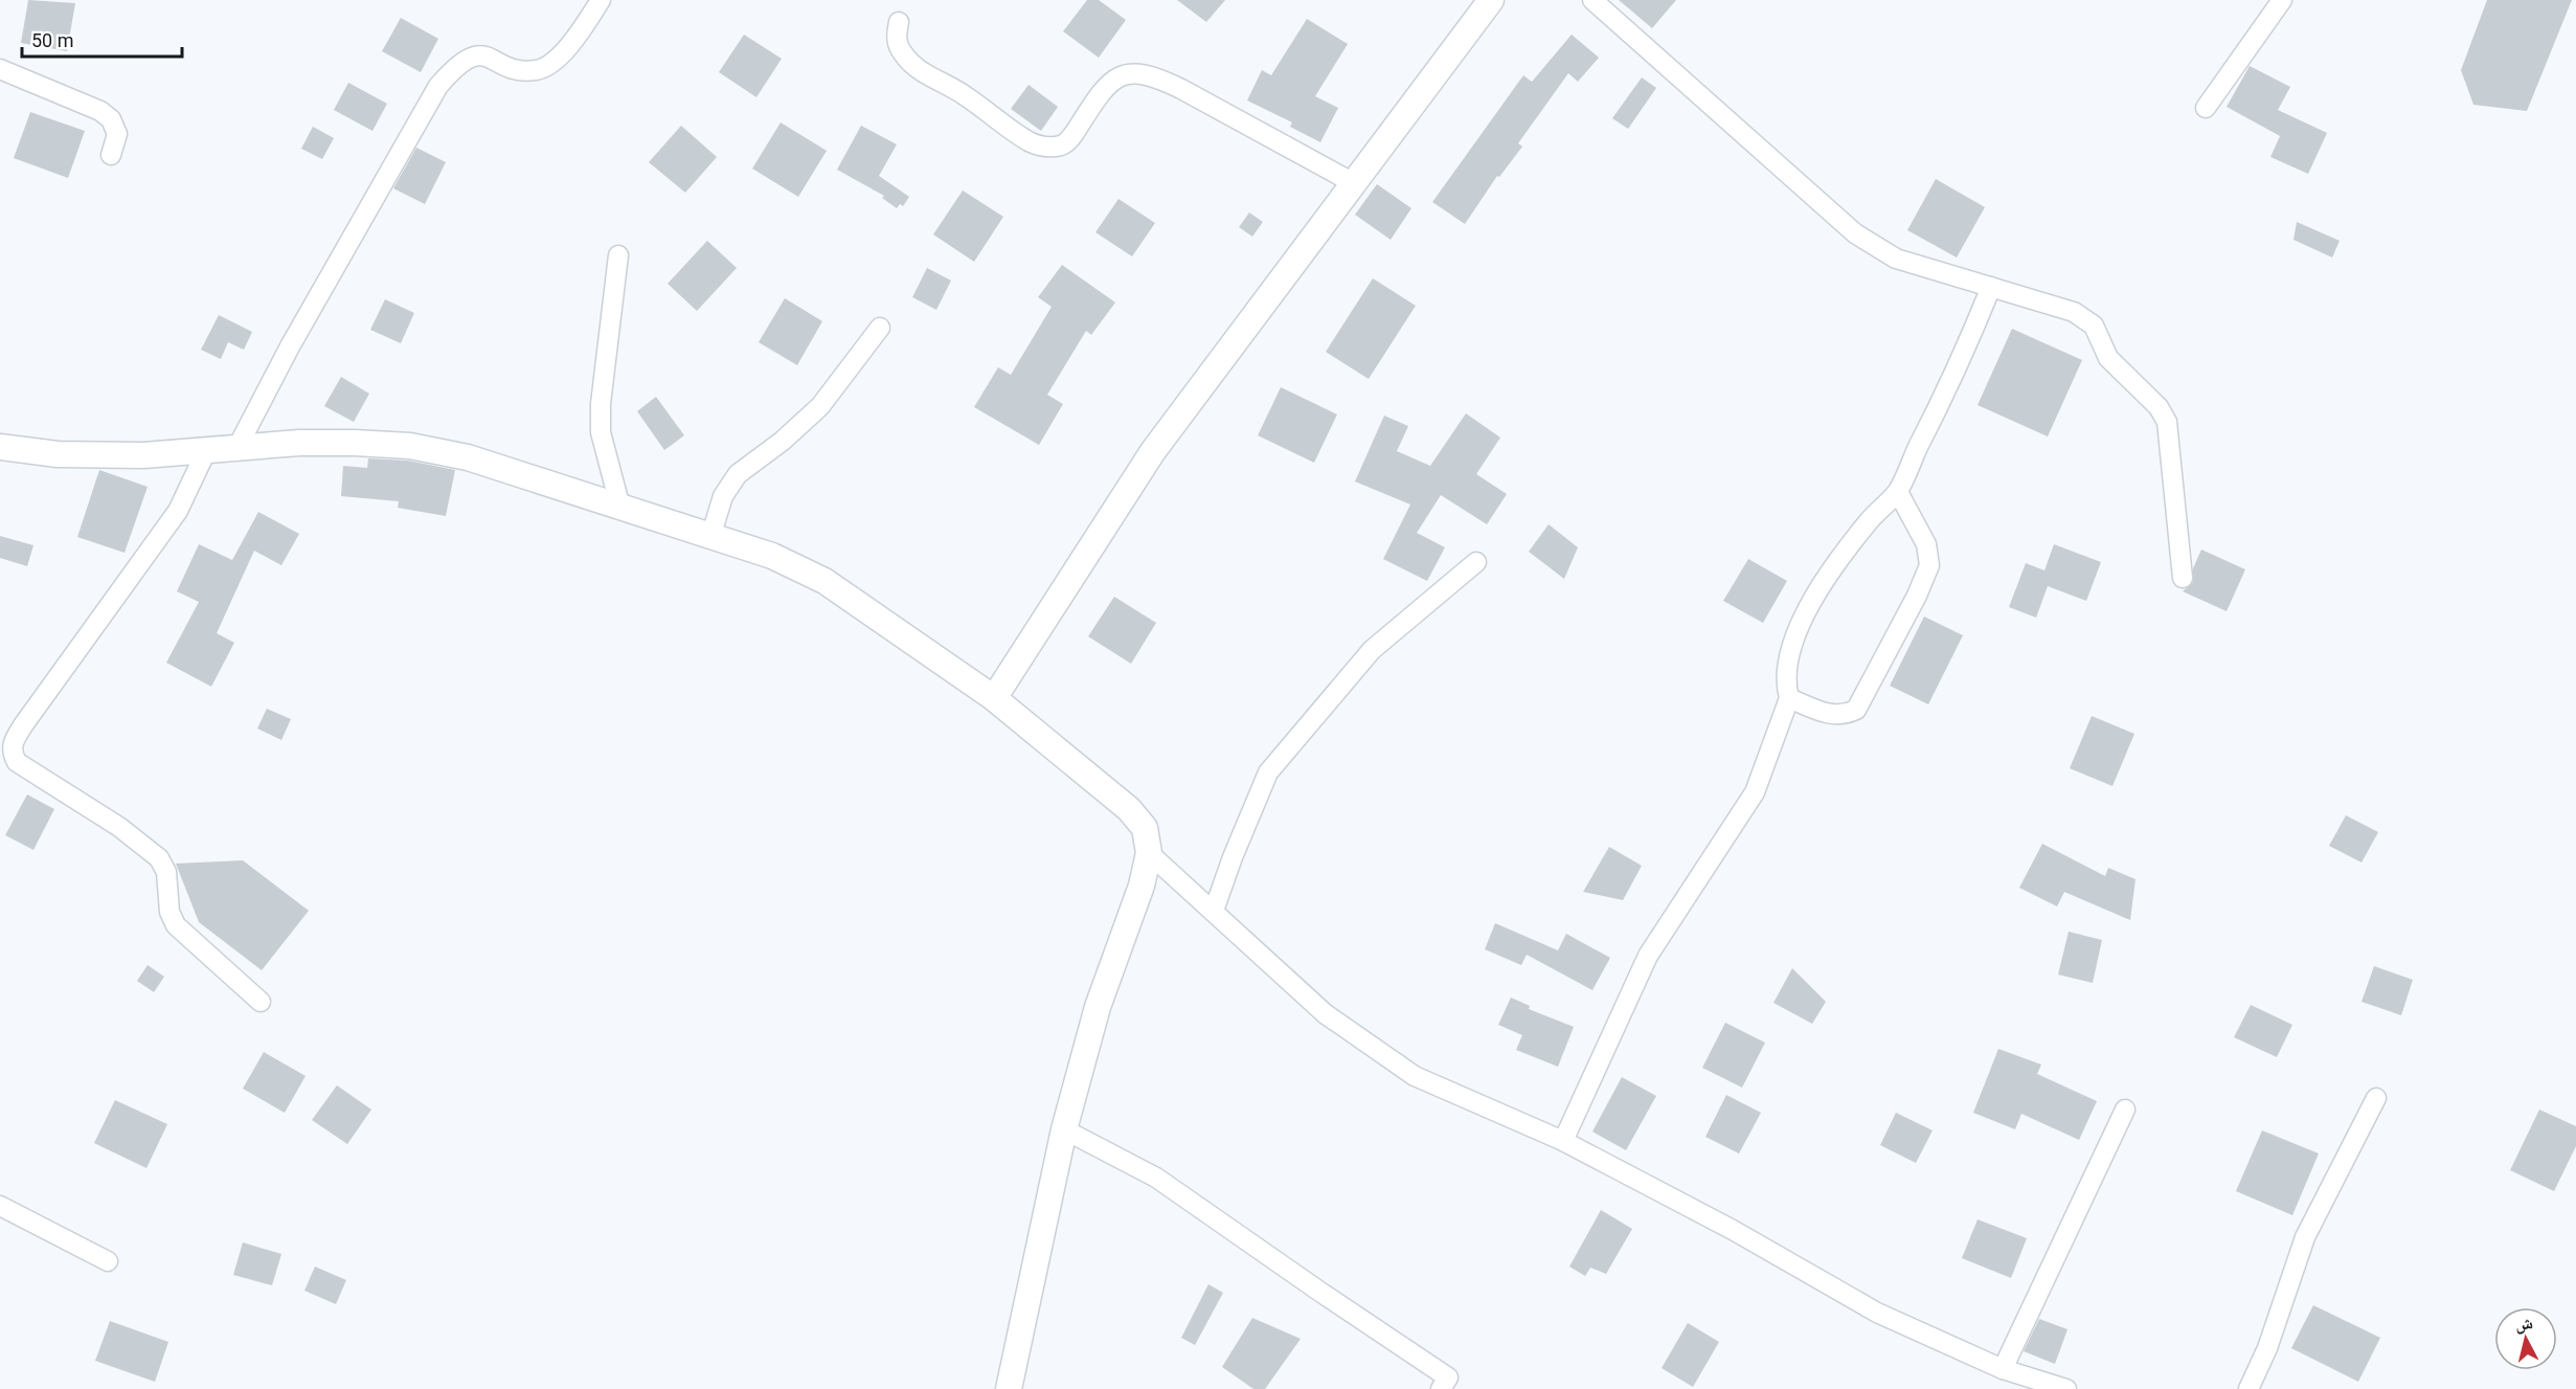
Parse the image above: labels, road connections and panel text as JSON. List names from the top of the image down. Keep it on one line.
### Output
{"scale_bar":"50 m","north":"top"}
